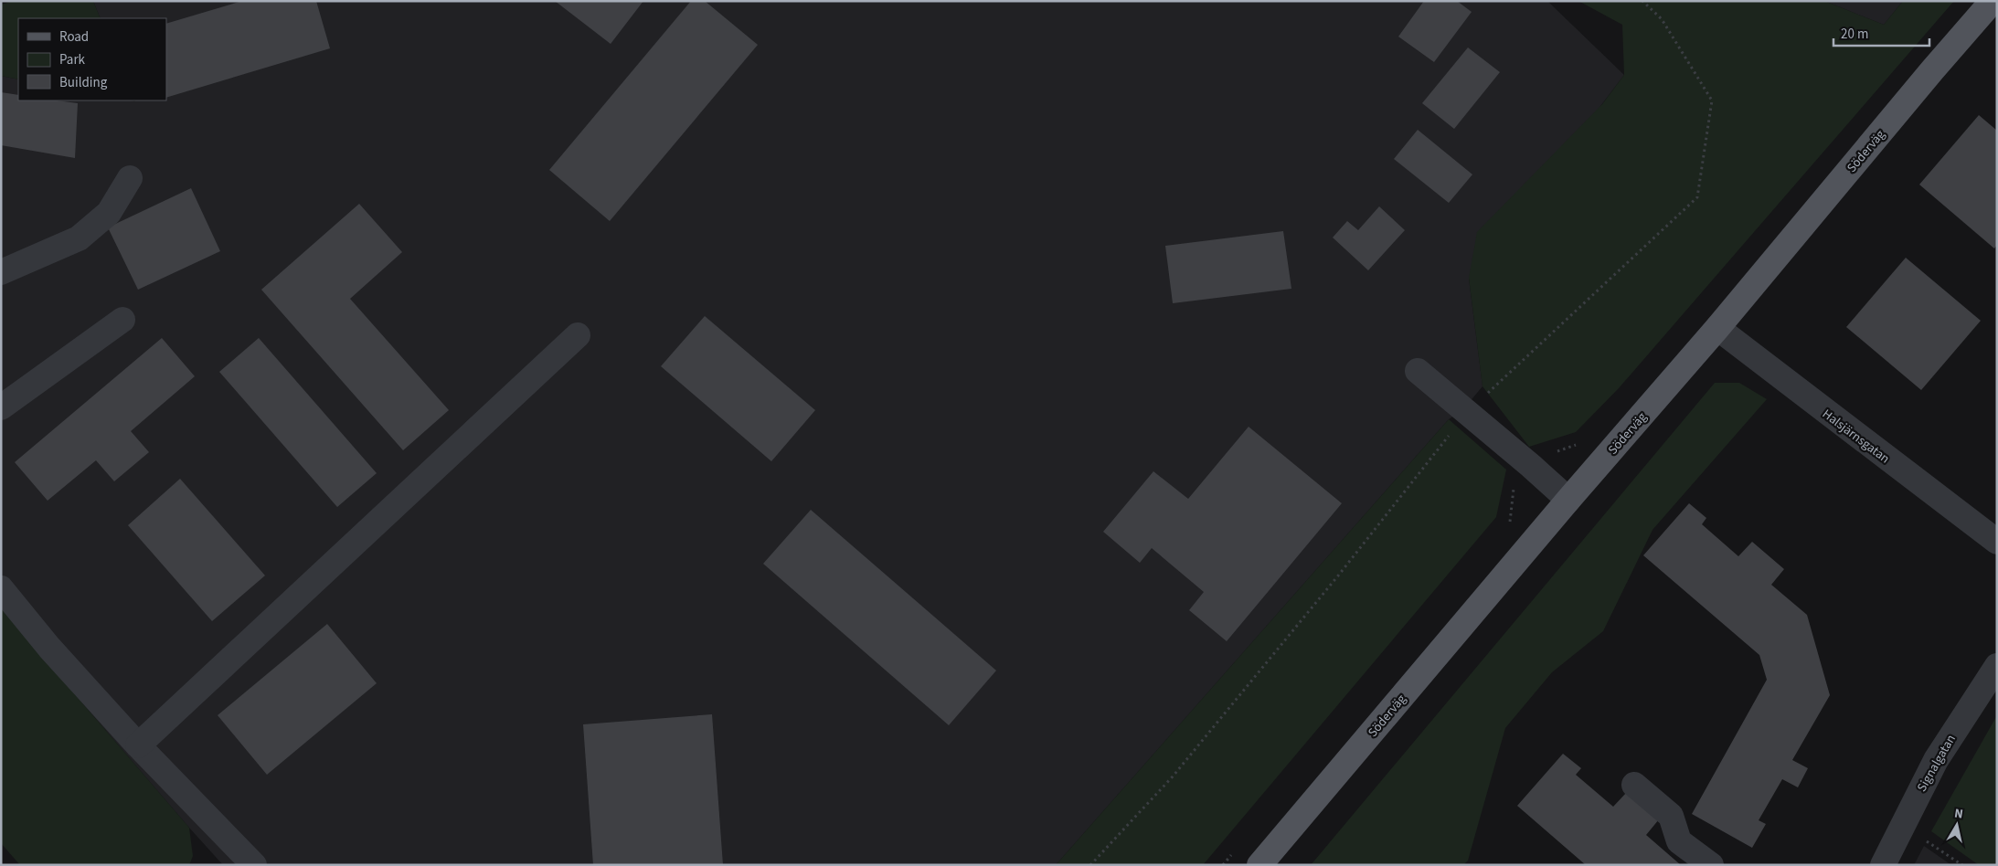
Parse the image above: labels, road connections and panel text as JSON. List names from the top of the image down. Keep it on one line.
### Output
{"streets":{"main road":["Söderväg"],"street":["Halsjärnsgatan","Signalgatan"]},"crossings":[["Söderväg","Halsjärnsgatan"]],"legend":["Road","Park","Building"],"scale_bar":"20 m","north":"top"}
